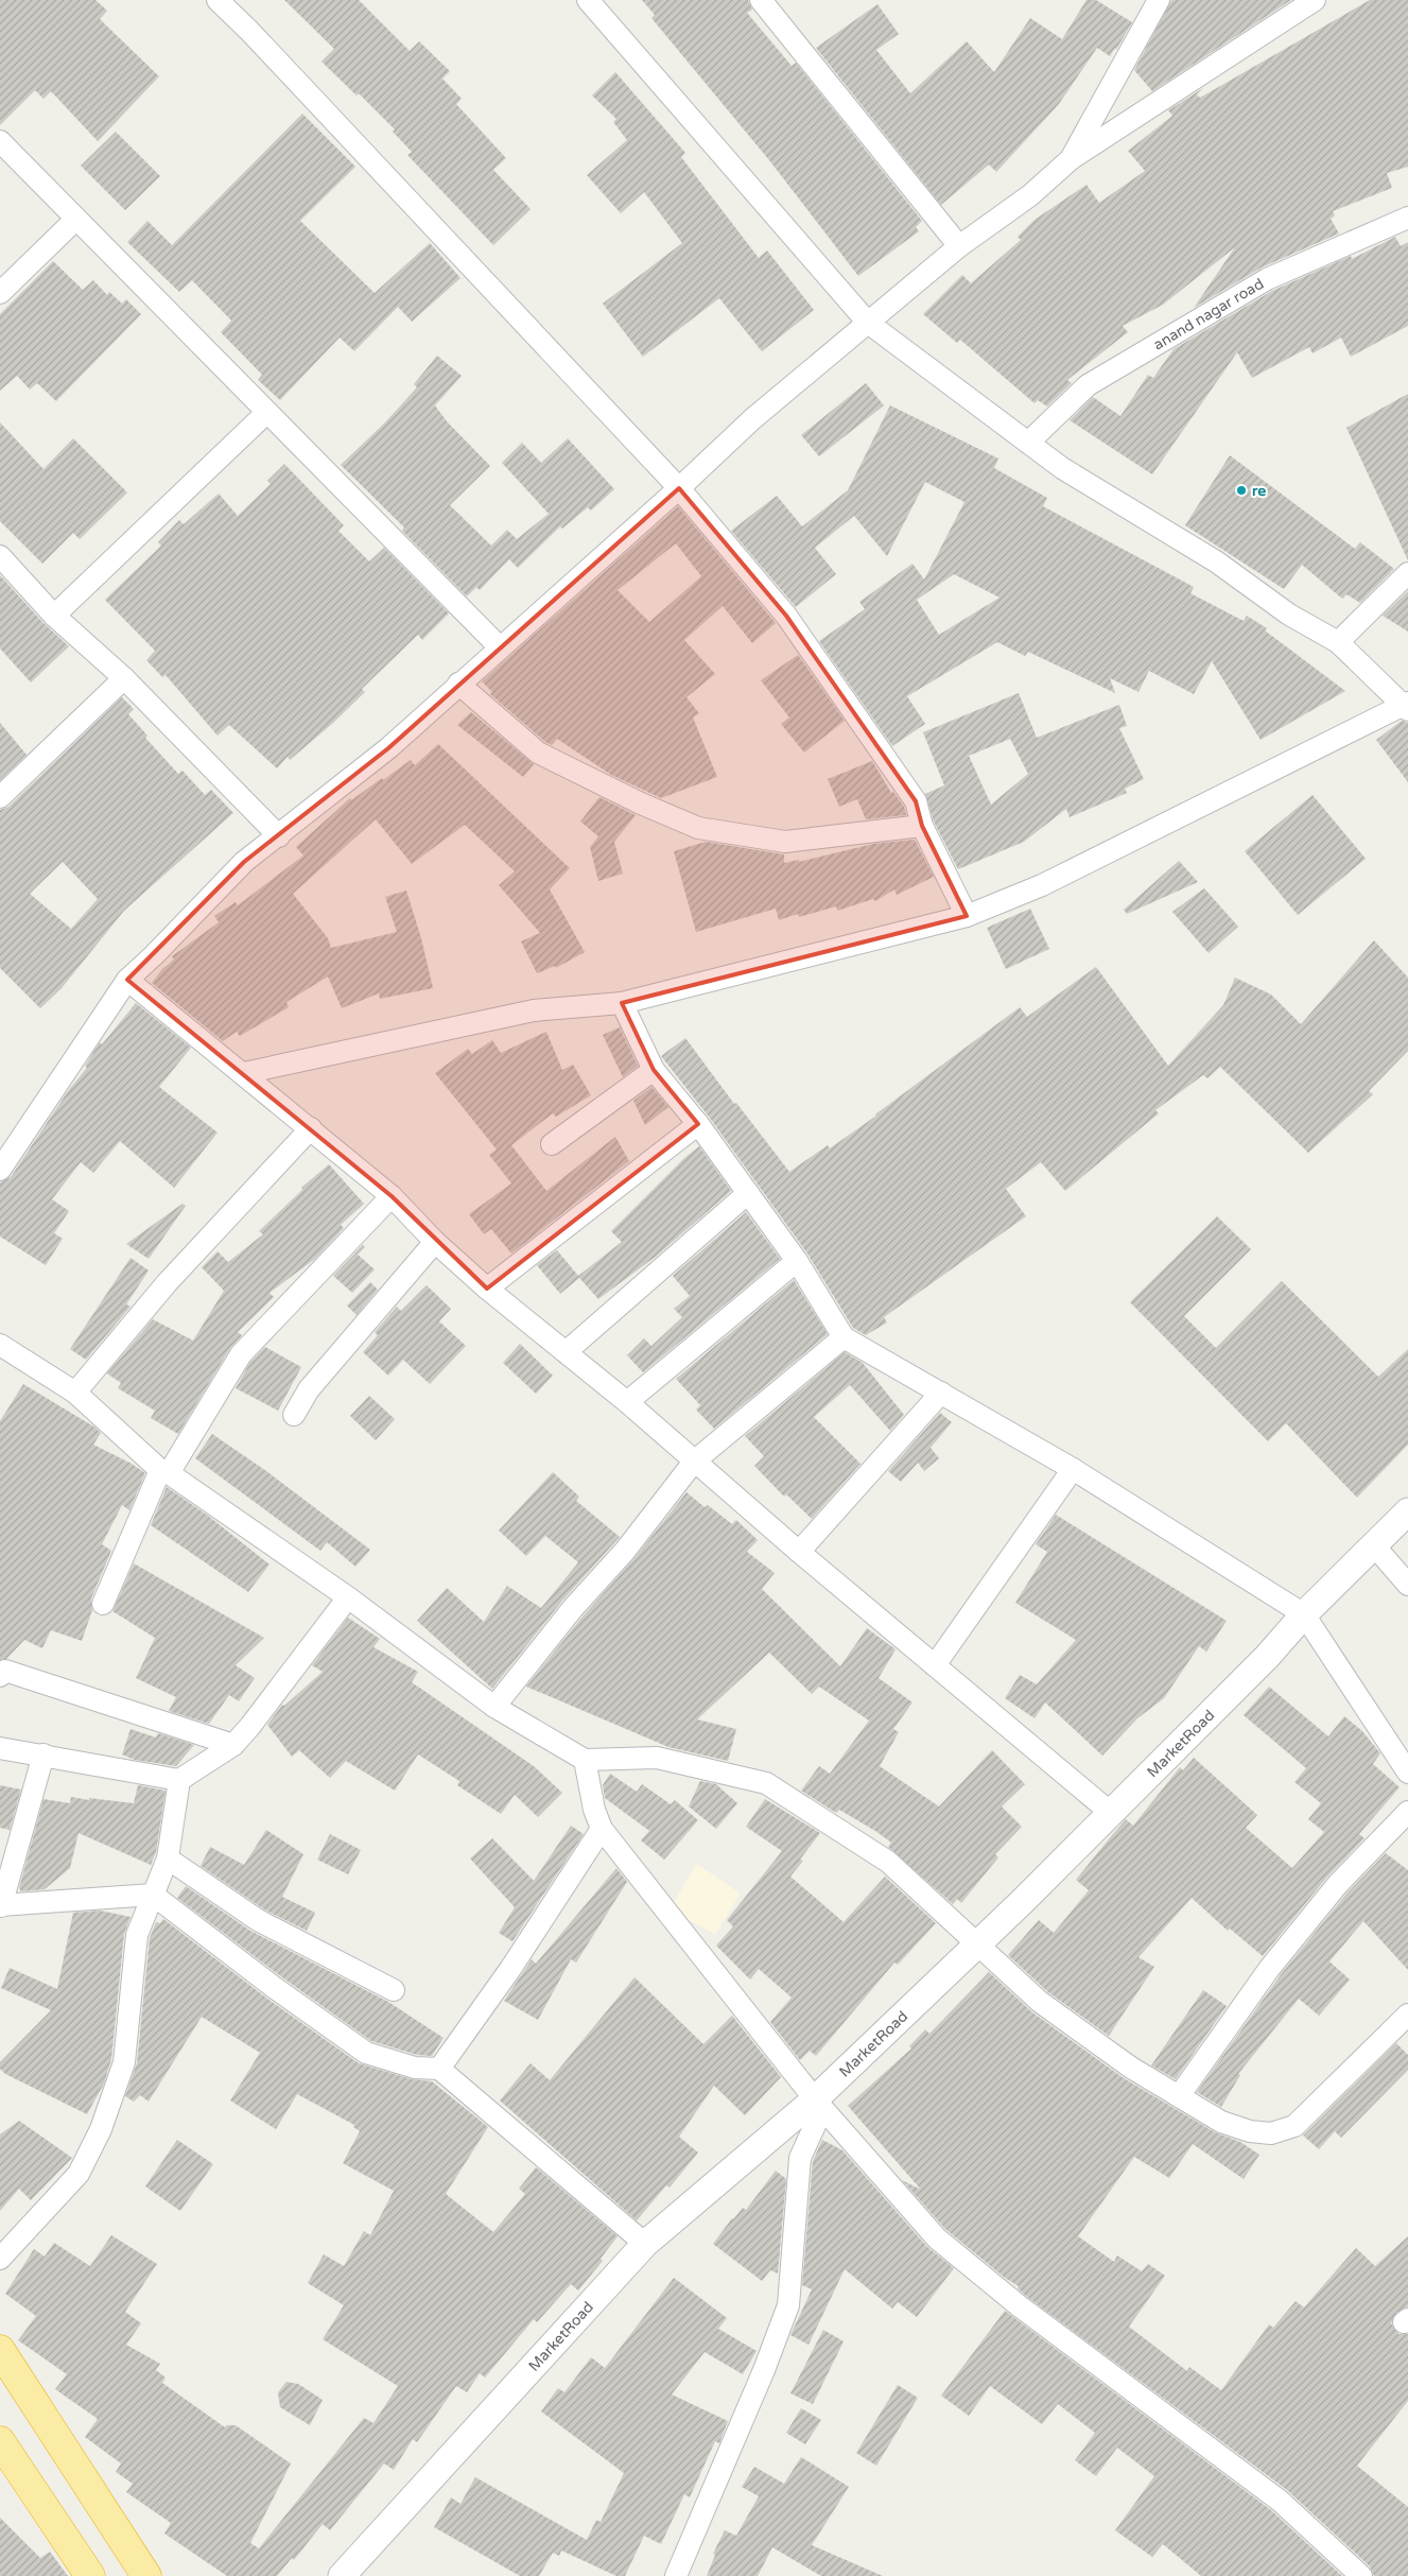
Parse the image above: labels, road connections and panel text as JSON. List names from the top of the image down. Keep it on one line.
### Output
{"streets":{"street":["anand nagar road","MarketRoad"]},"places":["re"]}
